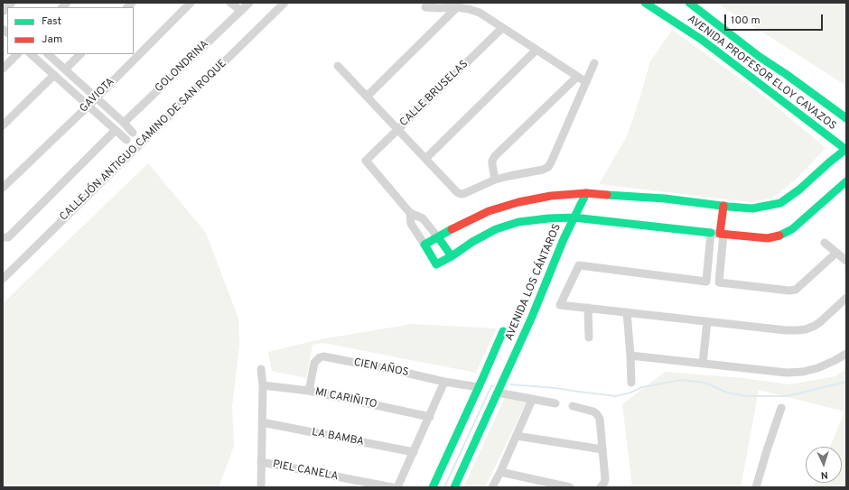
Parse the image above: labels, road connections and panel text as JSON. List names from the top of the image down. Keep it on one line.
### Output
{"streets":{"street":["GOLONDRINA","AVENIDA PROFESOR ELOY CAVAZOS","CALLE BRUSELAS","GAVIOTA","CALLEJÓN ANTIGUO CAMINO DE SAN ROQUE","AVENIDA LOS CÁNTAROS","CIEN AÑOS","MI CARIÑITO","LA BAMBA","PIEL CANELA"]},"crossings":[["AVENIDA LOS CÁNTAROS","CIEN AÑOS"],["CIEN AÑOS","MI CARIÑITO"]],"legend":["Fast","Jam"],"scale_bar":"100 m","north":"bottom"}
